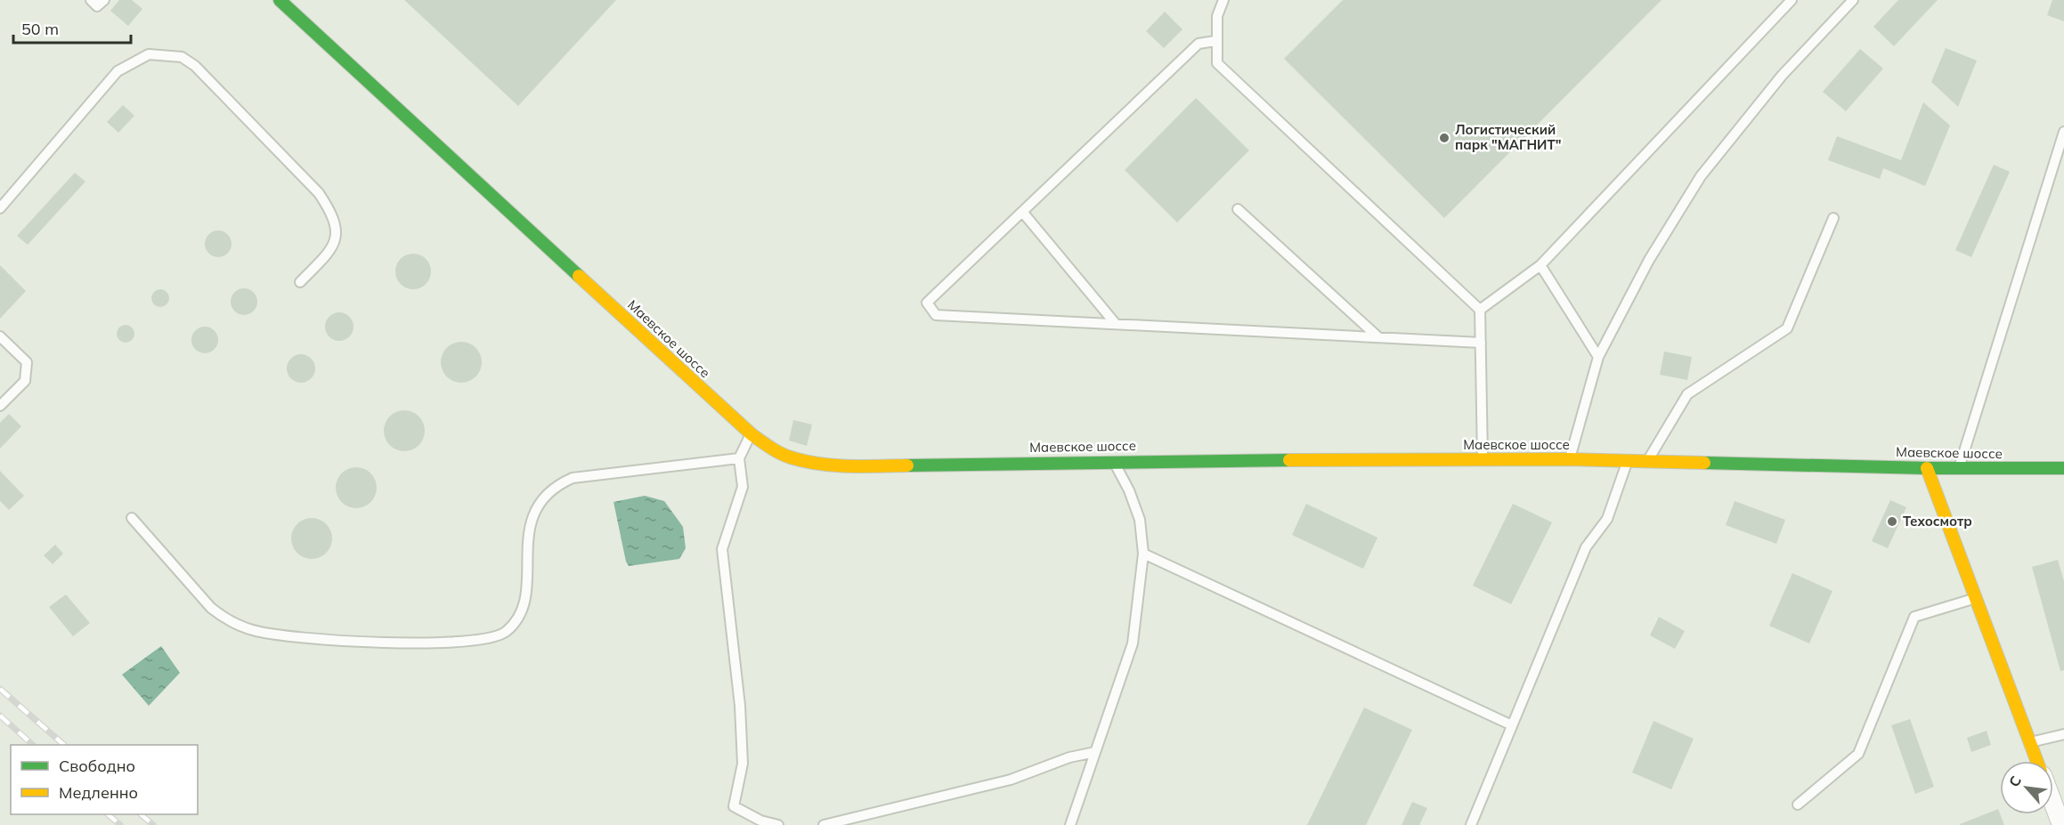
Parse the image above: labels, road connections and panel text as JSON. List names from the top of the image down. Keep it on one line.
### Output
{"streets":{"street":["Маевское шоссе"]},"places":["Логистический парк \"МАГНИТ\"","Техосмотр"],"legend":["Свободно","Медленно"],"scale_bar":"50 m","north":"top left"}
